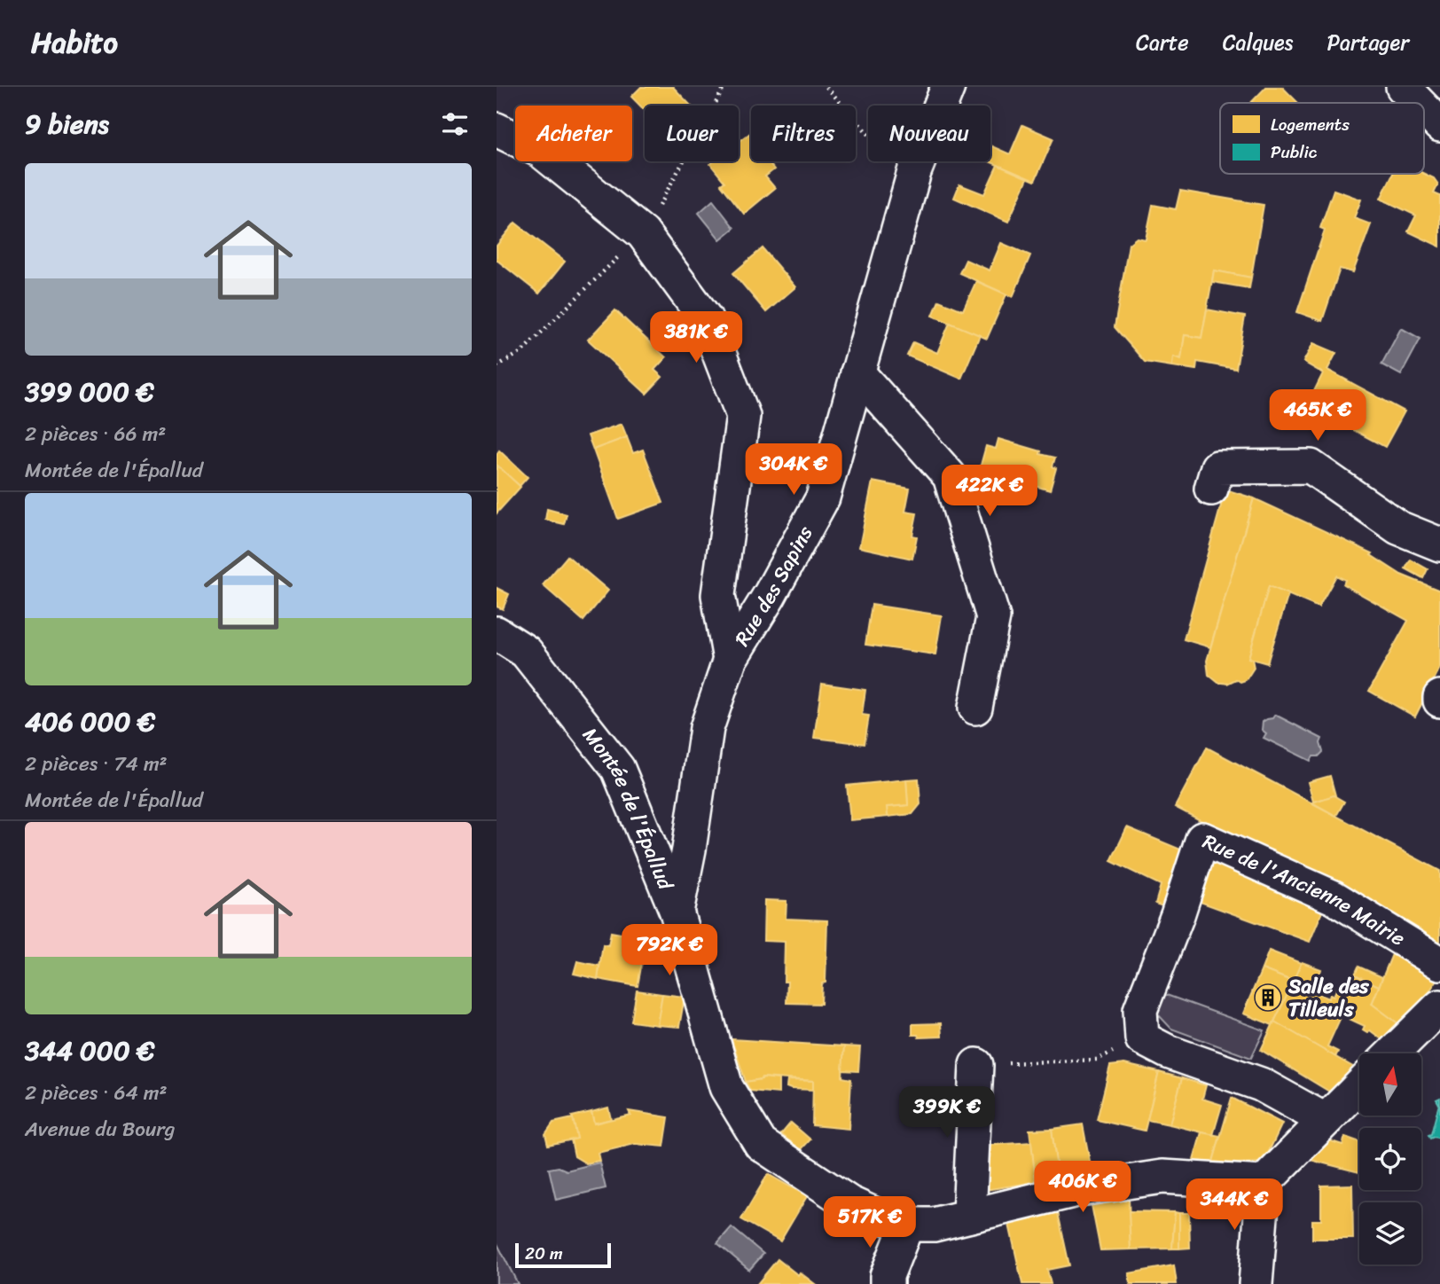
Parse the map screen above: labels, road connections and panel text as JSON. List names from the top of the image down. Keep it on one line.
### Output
{"streets":{"street":["Rue des Sapins","Montée de l'Épallud","Rue de l'Ancienne Mairie"]},"crossings":[["Rue des Sapins","Montée de l'Épallud"]],"places":{"building":["Salle des Tilleuls"]},"legend":["Logements","Public"],"scale_bar":"20 m","north":"top","page":{"header":"Habito","nav":["Carte","Calques","Partager"],"heading":"9 biens","chip":["Acheter","Louer","Filtres","Nouveau"],"list":[{"name":"399 000 €","note":"2 pièces · 66 m² · Montée de l'Épallud"},{"name":"406 000 €","note":"2 pièces · 74 m² · Montée de l'Épallud"},{"name":"344 000 €","note":"2 pièces · 64 m² · Avenue du Bourg"}],"price":["381K €","465K €","304K €","422K €","792K €","399K €","406K €","344K €","517K €"],"scale":"20 m"}}
